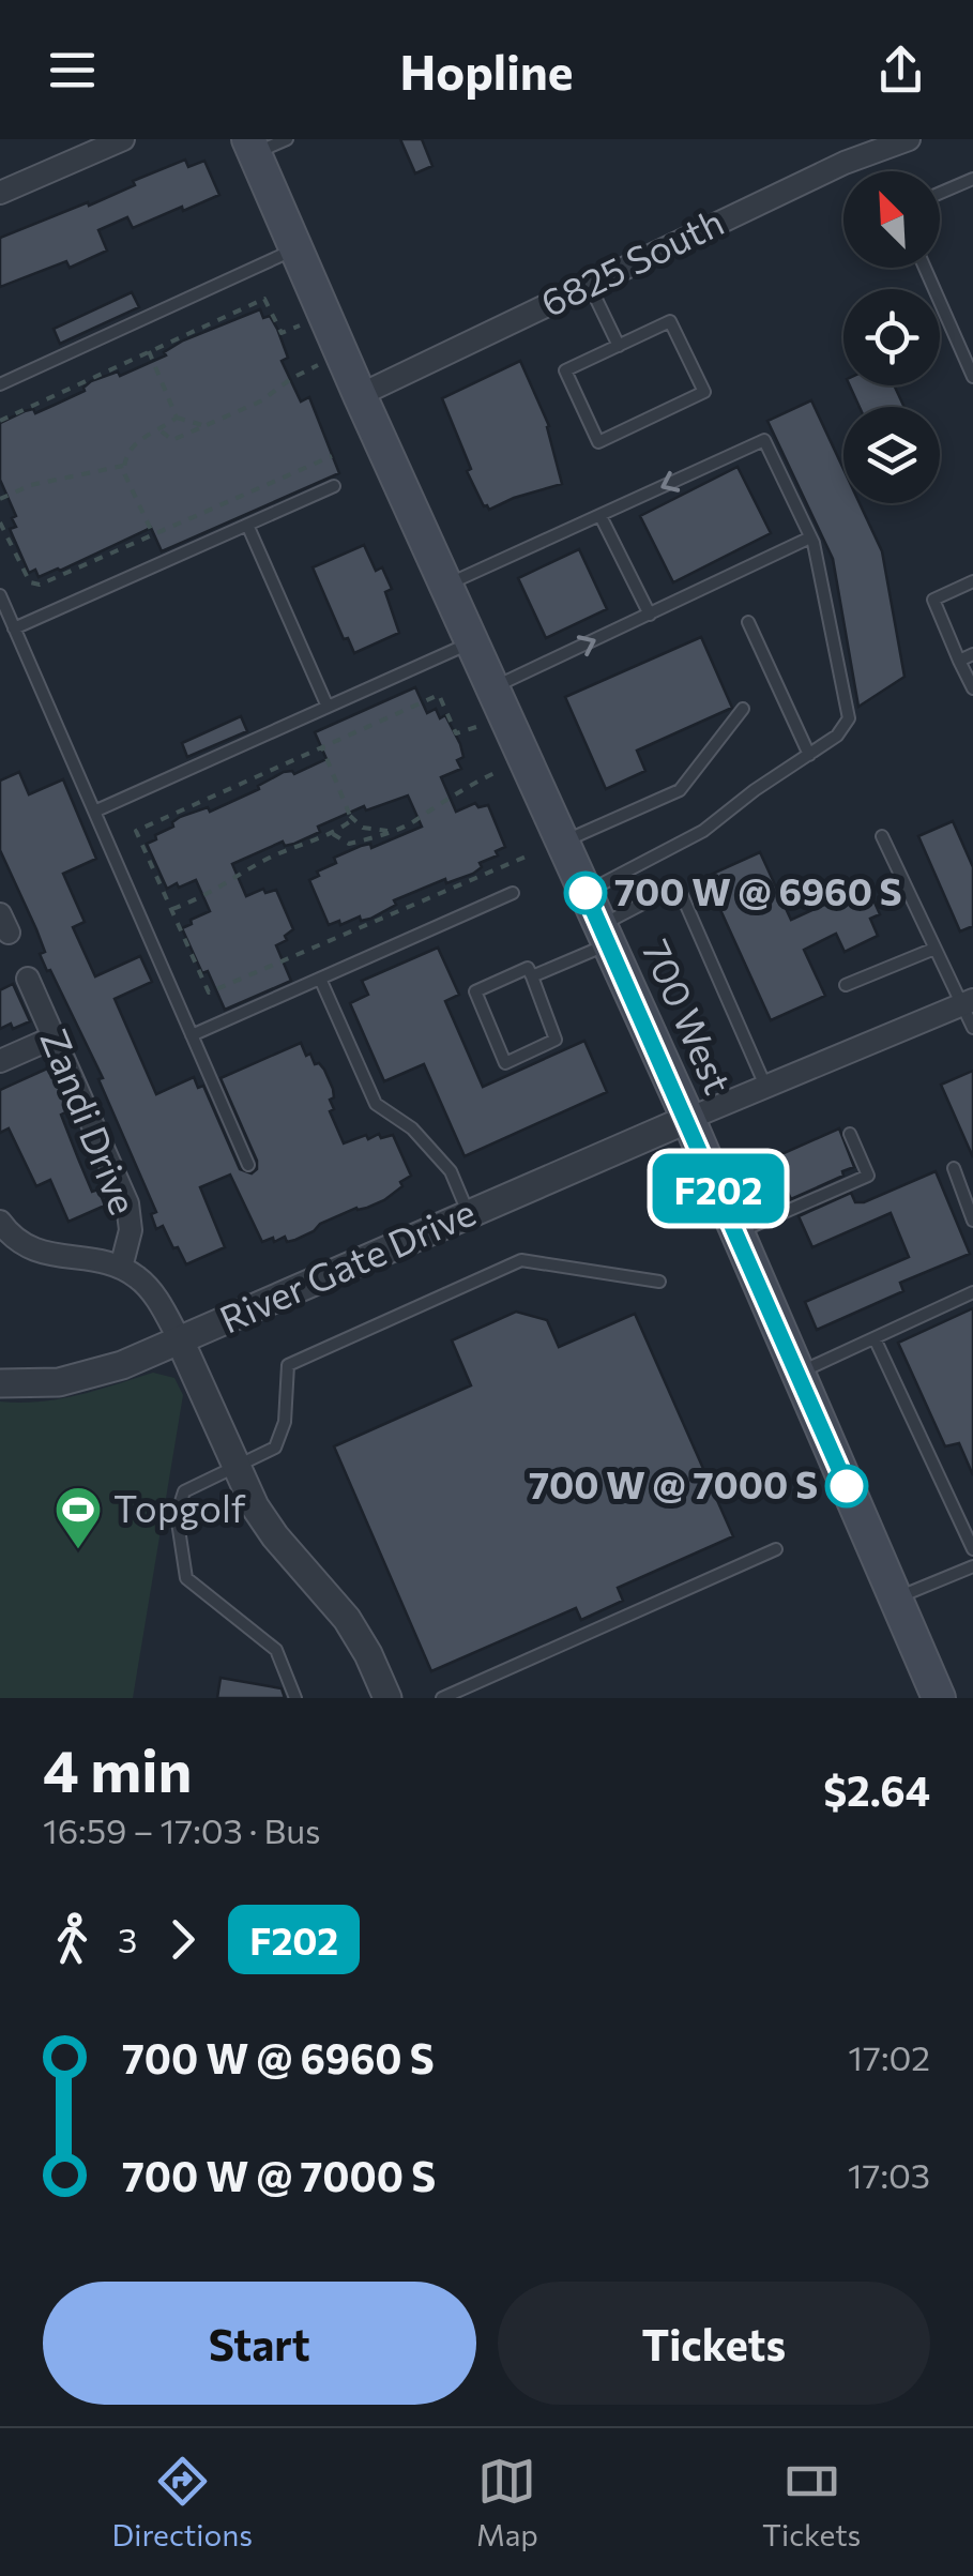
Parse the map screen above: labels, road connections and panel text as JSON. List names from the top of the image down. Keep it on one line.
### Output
{"streets":{"main road":["700 West"],"street":["6825 South","Zandi Drive","River Gate Drive"]},"crossings":[["6825 South","700 West"],["700 West","River Gate Drive"]],"places":{"other":["700 W @ 6960 S","700 W @ 7000 S"],"sports":["Topgolf"]},"lines":["bus line F202"],"north":"top left","page":{"header":"Hopline","on_map":"F202","heading":["4 min","16:59 – 17:03 · Bus","$2.64"],"legs":["3","F202"],"list":[{"name":"700 W @ 6960 S","value":"17:02"},{"name":"700 W @ 7000 S","value":"17:03"}],"buttons":["Start","Tickets"],"tabs":["Directions","Map","Tickets"]}}
